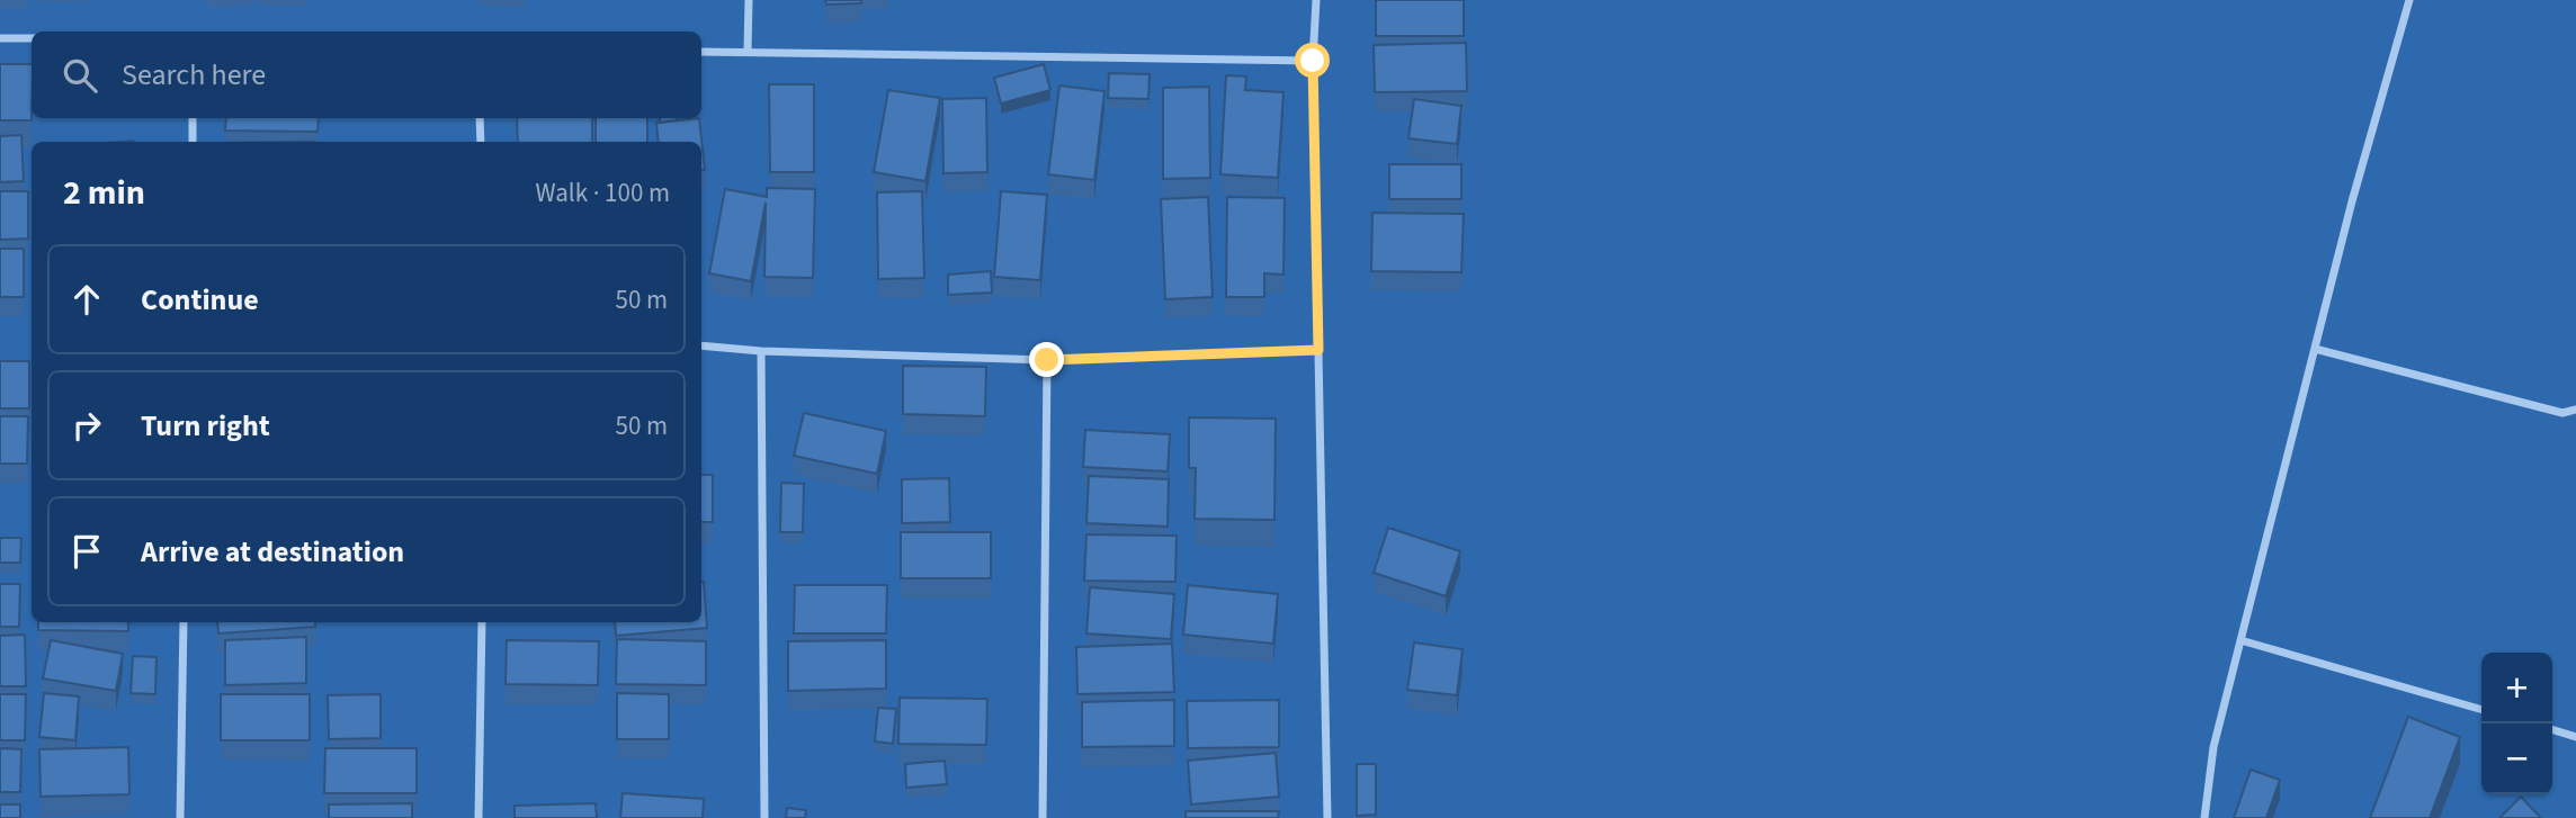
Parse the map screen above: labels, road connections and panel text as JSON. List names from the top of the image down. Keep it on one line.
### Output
{"page":{"search":"Search here","heading":["2 min","Walk · 100 m"],"list":[["Continue","50 m"],["Turn right","50 m"],"Arrive at destination"],"map_buttons":["+","−"]}}
